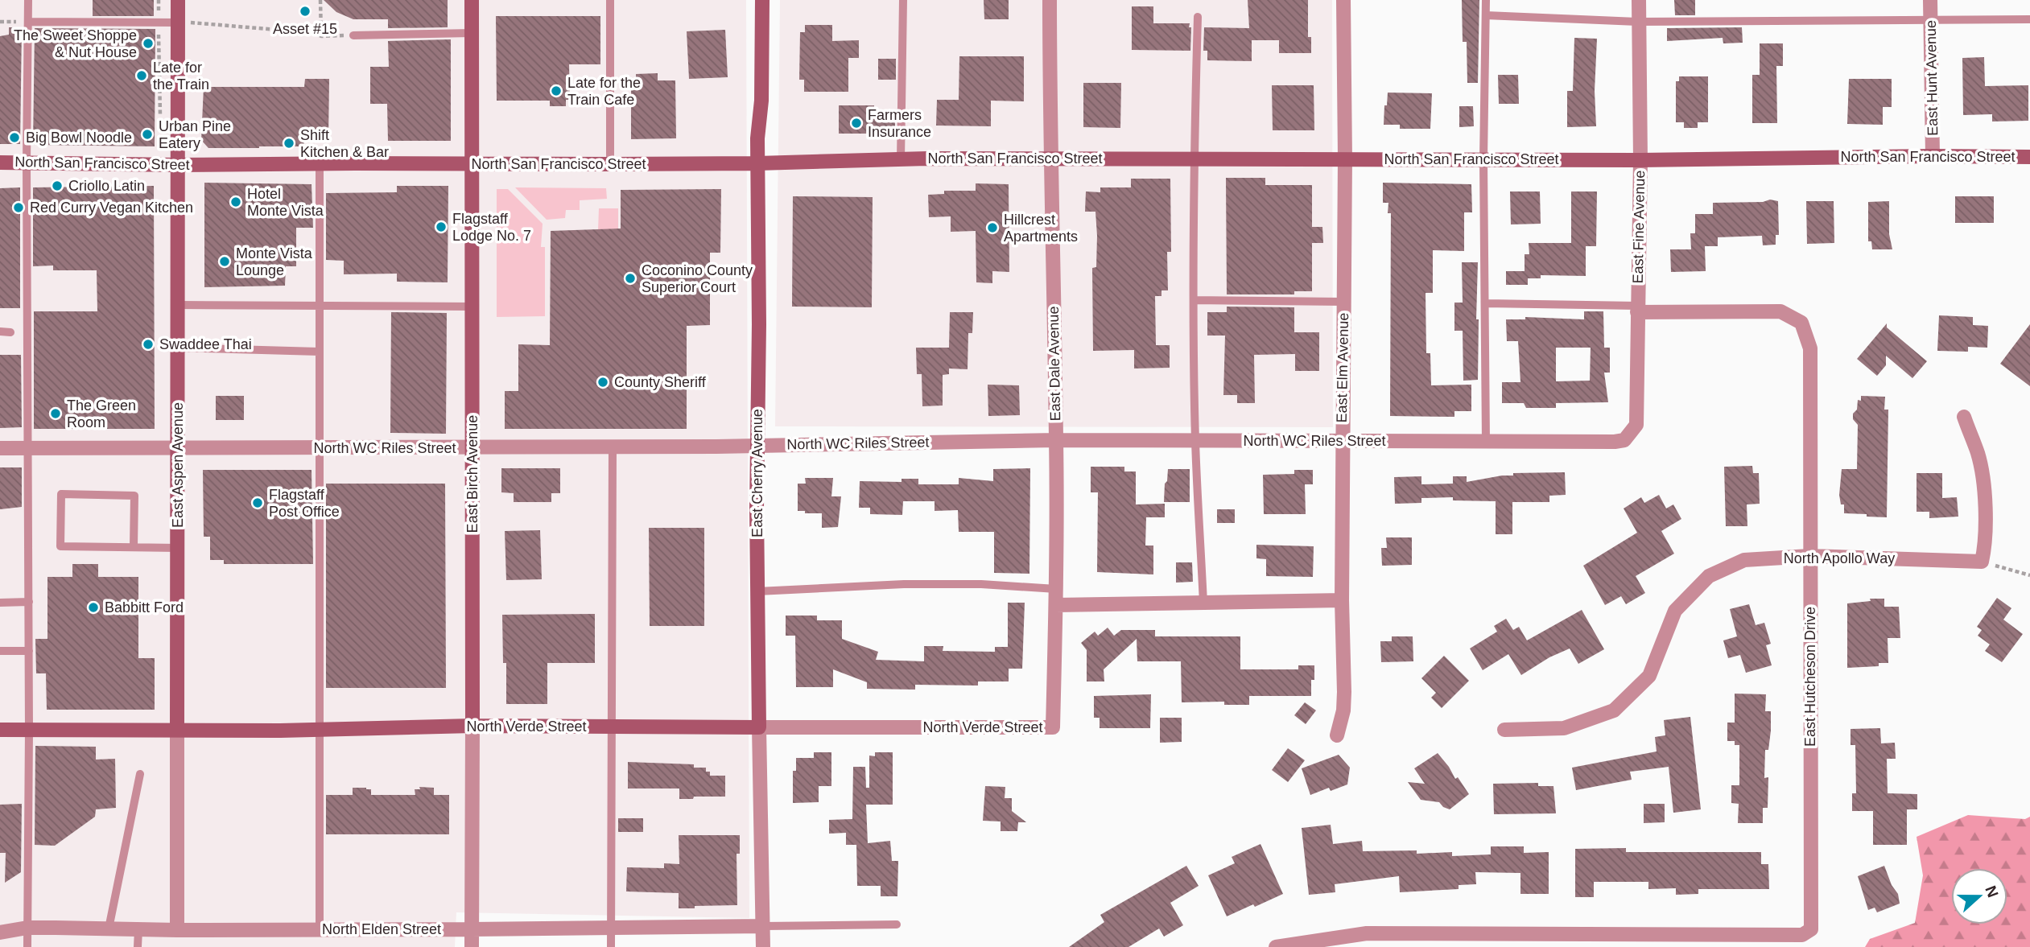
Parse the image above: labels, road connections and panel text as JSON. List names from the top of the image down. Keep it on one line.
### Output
{"streets":{"street":["East Hunt Avenue","North San Francisco Street","East Fine Avenue","East Dale Avenue","East Elm Avenue","North WC Riles Street","East Aspen Avenue","East Cherry Avenue","East Birch Avenue","North Apollo Way","East Hutcheson Drive","North Verde Street","North Elden Street"]},"crossings":[["East Hunt Avenue","North San Francisco Street"],["North San Francisco Street","East Fine Avenue"],["North San Francisco Street","East Dale Avenue"],["North San Francisco Street","East Elm Avenue"],["North San Francisco Street","East Aspen Avenue"],["North San Francisco Street","East Cherry Avenue"],["North San Francisco Street","East Birch Avenue"],["East Fine Avenue","North WC Riles Street"],["East Fine Avenue","East Hutcheson Drive"],["East Dale Avenue","North WC Riles Street"],["East Dale Avenue","North Verde Street"],["East Elm Avenue","North WC Riles Street"],["North WC Riles Street","East Aspen Avenue"],["North WC Riles Street","East Cherry Avenue"],["North WC Riles Street","East Birch Avenue"],["East Aspen Avenue","North Verde Street"],["East Aspen Avenue","North Elden Street"],["East Cherry Avenue","North Verde Street"],["East Cherry Avenue","North Elden Street"],["East Birch Avenue","North Verde Street"],["East Birch Avenue","North Elden Street"],["North Apollo Way","East Hutcheson Drive"]],"places":["Asset #15","The Sweet Shoppe & Nut House","Late for the Train","Late for the Train Cafe","Farmers Insurance","Urban Pine Eatery","Big Bowl Noodle","Shift Kitchen & Bar","Criollo Latin","Hotel Monte Vista","Red Curry Vegan Kitchen","Flagstaff Lodge No. 7","Hillcrest Apartments","Monte Vista Lounge","Coconino County Superior Court","Swaddee Thai","County Sheriff","The Green Room","Flagstaff Post Office","Babbitt Ford"],"north":"right"}
